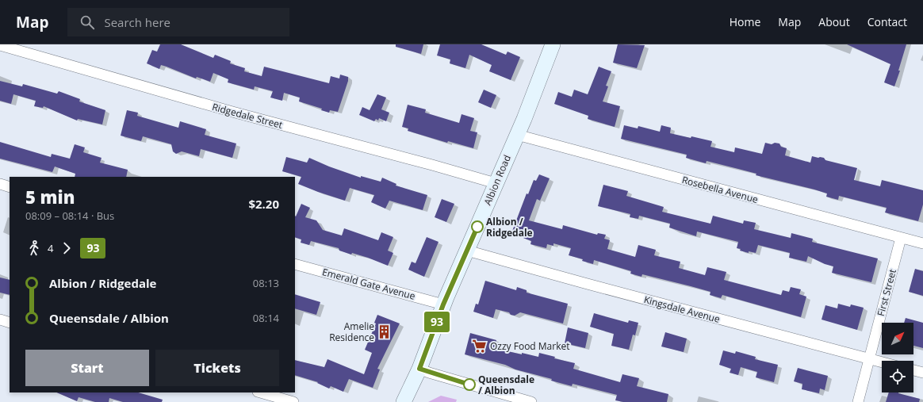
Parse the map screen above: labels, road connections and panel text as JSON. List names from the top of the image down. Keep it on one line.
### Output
{"streets":{"street":["Ridgedale Street","Albion Road","Rosebella Avenue","Emerald Gate Avenue","First Street","Kingsdale Avenue"]},"crossings":[["Ridgedale Street","Albion Road"],["Albion Road","Rosebella Avenue"],["Albion Road","Emerald Gate Avenue"],["Albion Road","Kingsdale Avenue"],["Rosebella Avenue","First Street"],["First Street","Kingsdale Avenue"]],"places":{"other":["Albion / Ridgedale","Queensdale / Albion"],"building":["Amelie Residence"],"supermarket":["Ozzy Food Market"]},"lines":["bus line 93"],"north":"top right","page":{"header":"Map","search":"Search here","nav":["Home","Map","About","Contact"],"on_map":"93","heading":["5 min","08:09 – 08:14 · Bus","$2.20"],"legs":["4","93"],"list":[{"name":"Albion / Ridgedale","value":"08:13"},{"name":"Queensdale / Albion","value":"08:14"}],"buttons":["Start","Tickets"]}}
